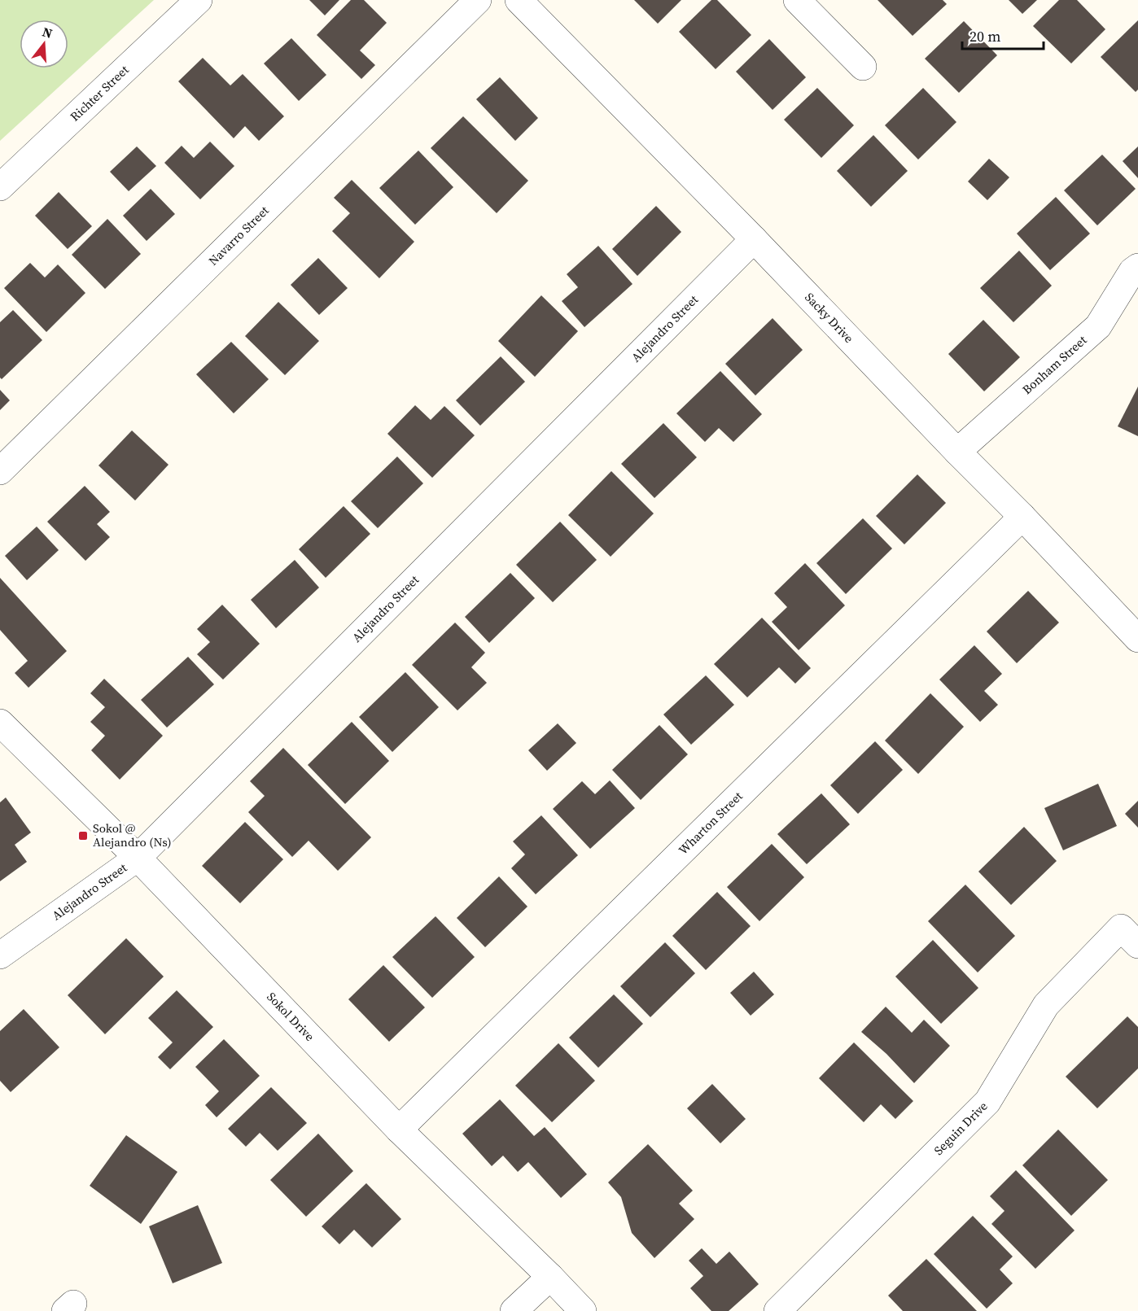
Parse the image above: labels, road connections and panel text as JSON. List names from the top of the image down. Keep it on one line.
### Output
{"streets":{"street":["Richter Street","Navarro Street","Sacky Drive","Alejandro Street","Bonham Street","Wharton Street","Sokol Drive","Seguin Drive"]},"crossings":[["Sacky Drive","Alejandro Street"],["Sacky Drive","Bonham Street"],["Sacky Drive","Wharton Street"],["Alejandro Street","Sokol Drive"],["Wharton Street","Sokol Drive"]],"places":{"transit":["Sokol @ Alejandro (Ns)"]},"scale_bar":"20 m","north":"top"}
